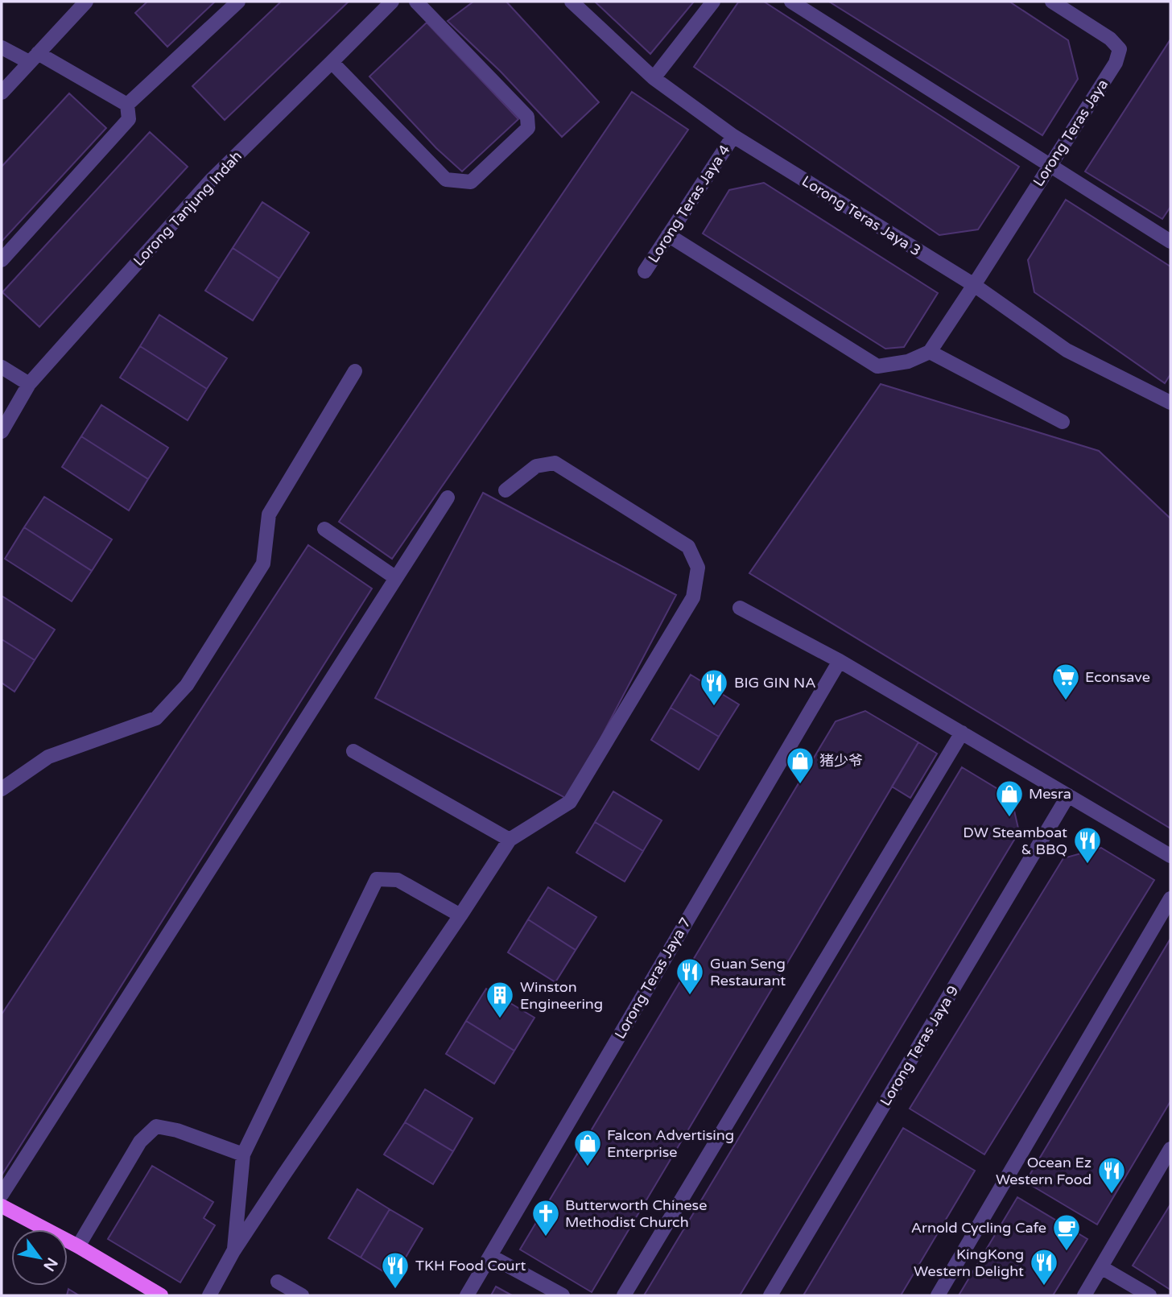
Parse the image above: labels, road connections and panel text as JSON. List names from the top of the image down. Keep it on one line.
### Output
{"streets":{"street":["Lorong Teras Jaya","Lorong Teras Jaya 4","Lorong Tanjung Indah","Lorong Teras Jaya 3","Lorong Teras Jaya 7","Lorong Teras Jaya 9"]},"crossings":[["Lorong Teras Jaya","Lorong Teras Jaya 3"],["Lorong Teras Jaya 4","Lorong Teras Jaya 3"]],"places":{"supermarket":["Econsave"],"restaurant":["BIG GIN NA","DW Steamboat & BBQ","Guan Seng Restaurant","Ocean Ez Western Food","KingKong Western Delight","TKH Food Court"],"shop":["猪少爷","Mesra","Falcon Advertising Enterprise"],"building":["Winston Engineering"],"church":["Butterworth Chinese Methodist Church"],"cafe":["Arnold Cycling Cafe"]},"north":"bottom right"}
